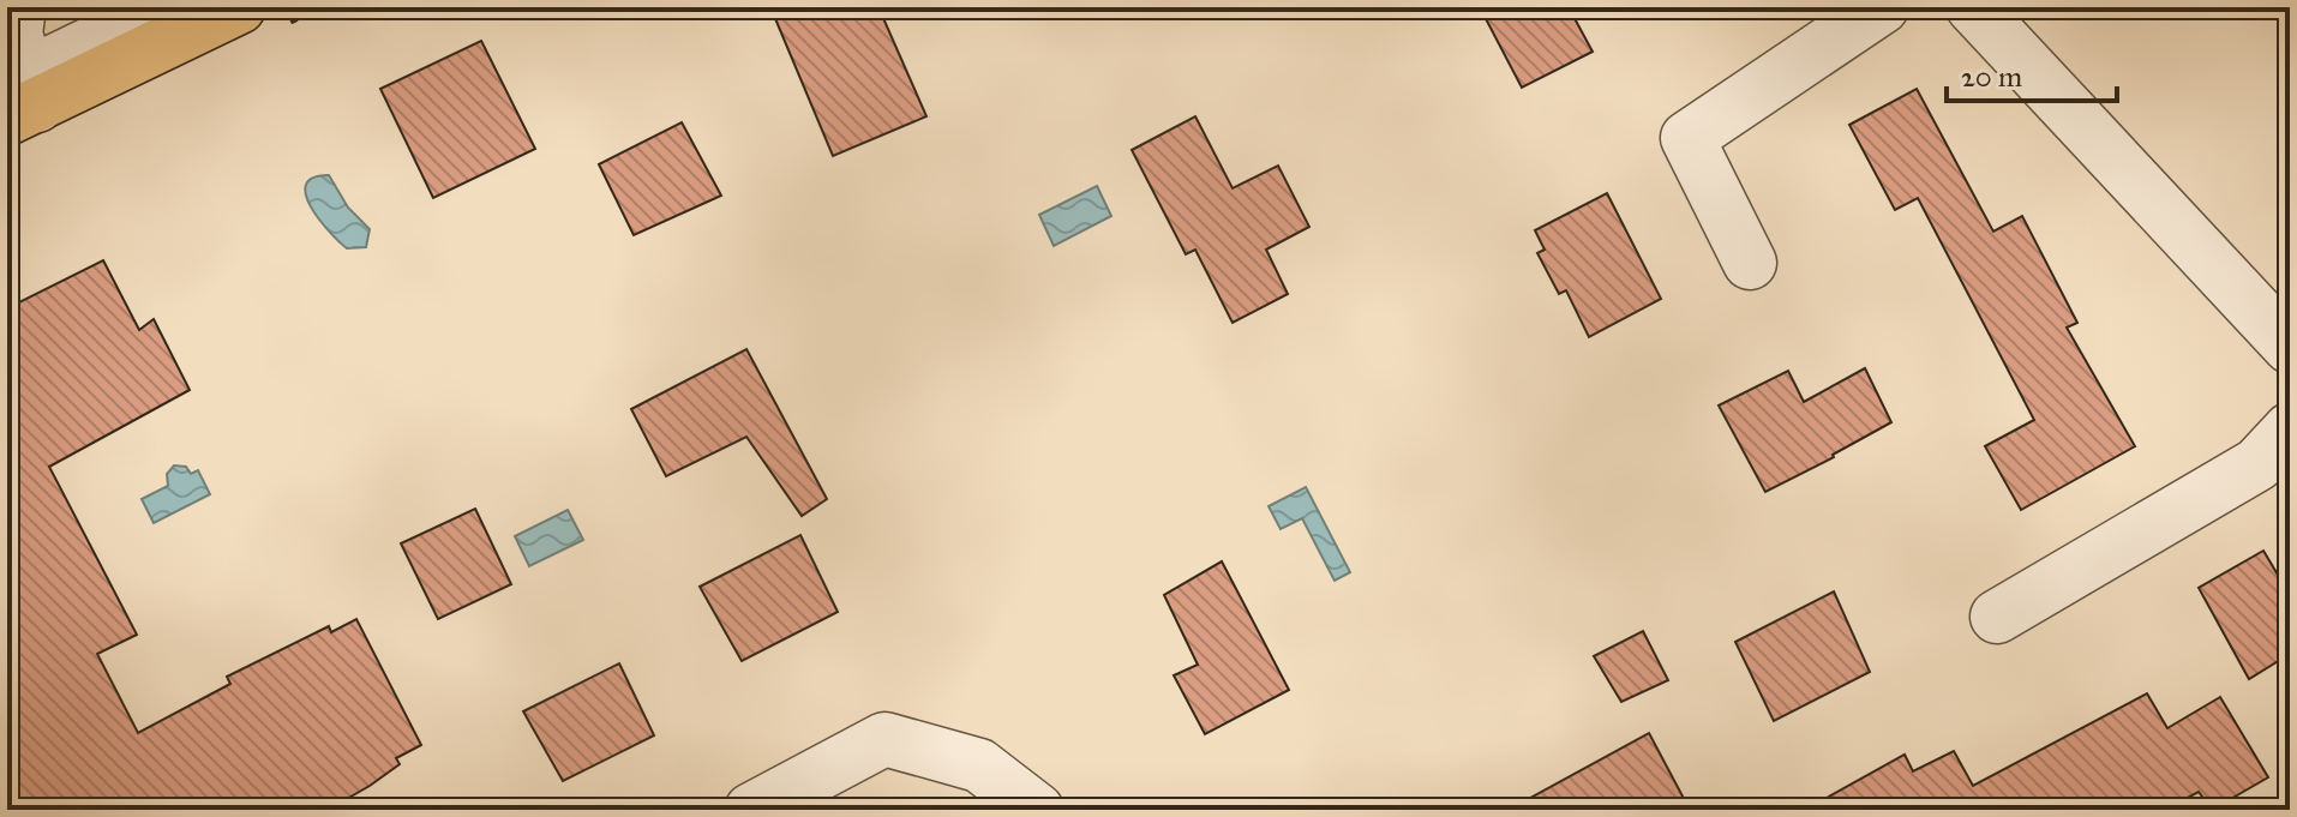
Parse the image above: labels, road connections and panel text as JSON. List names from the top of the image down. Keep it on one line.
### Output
{"scale_bar":"20 m"}
